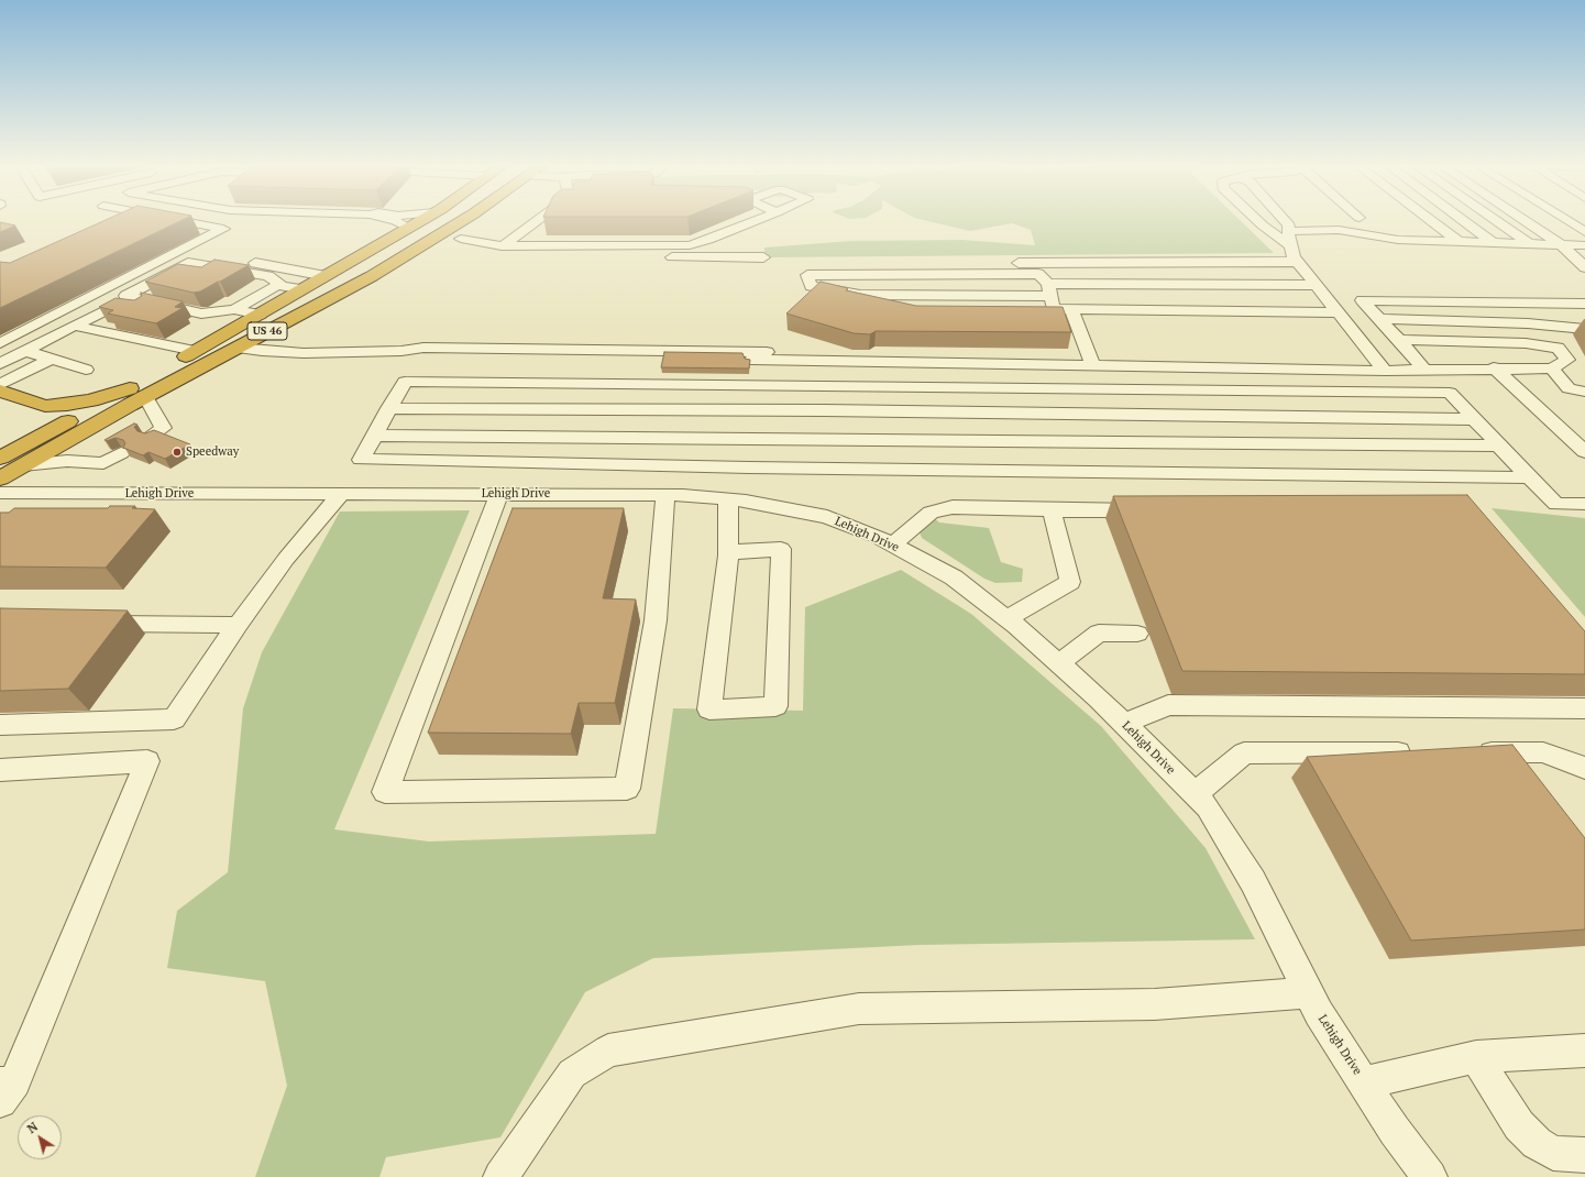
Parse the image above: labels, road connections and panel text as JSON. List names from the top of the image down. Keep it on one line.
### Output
{"streets":{"highway":["US 46"],"street":["Lehigh Drive"]},"places":["Speedway"],"north":"top left"}
